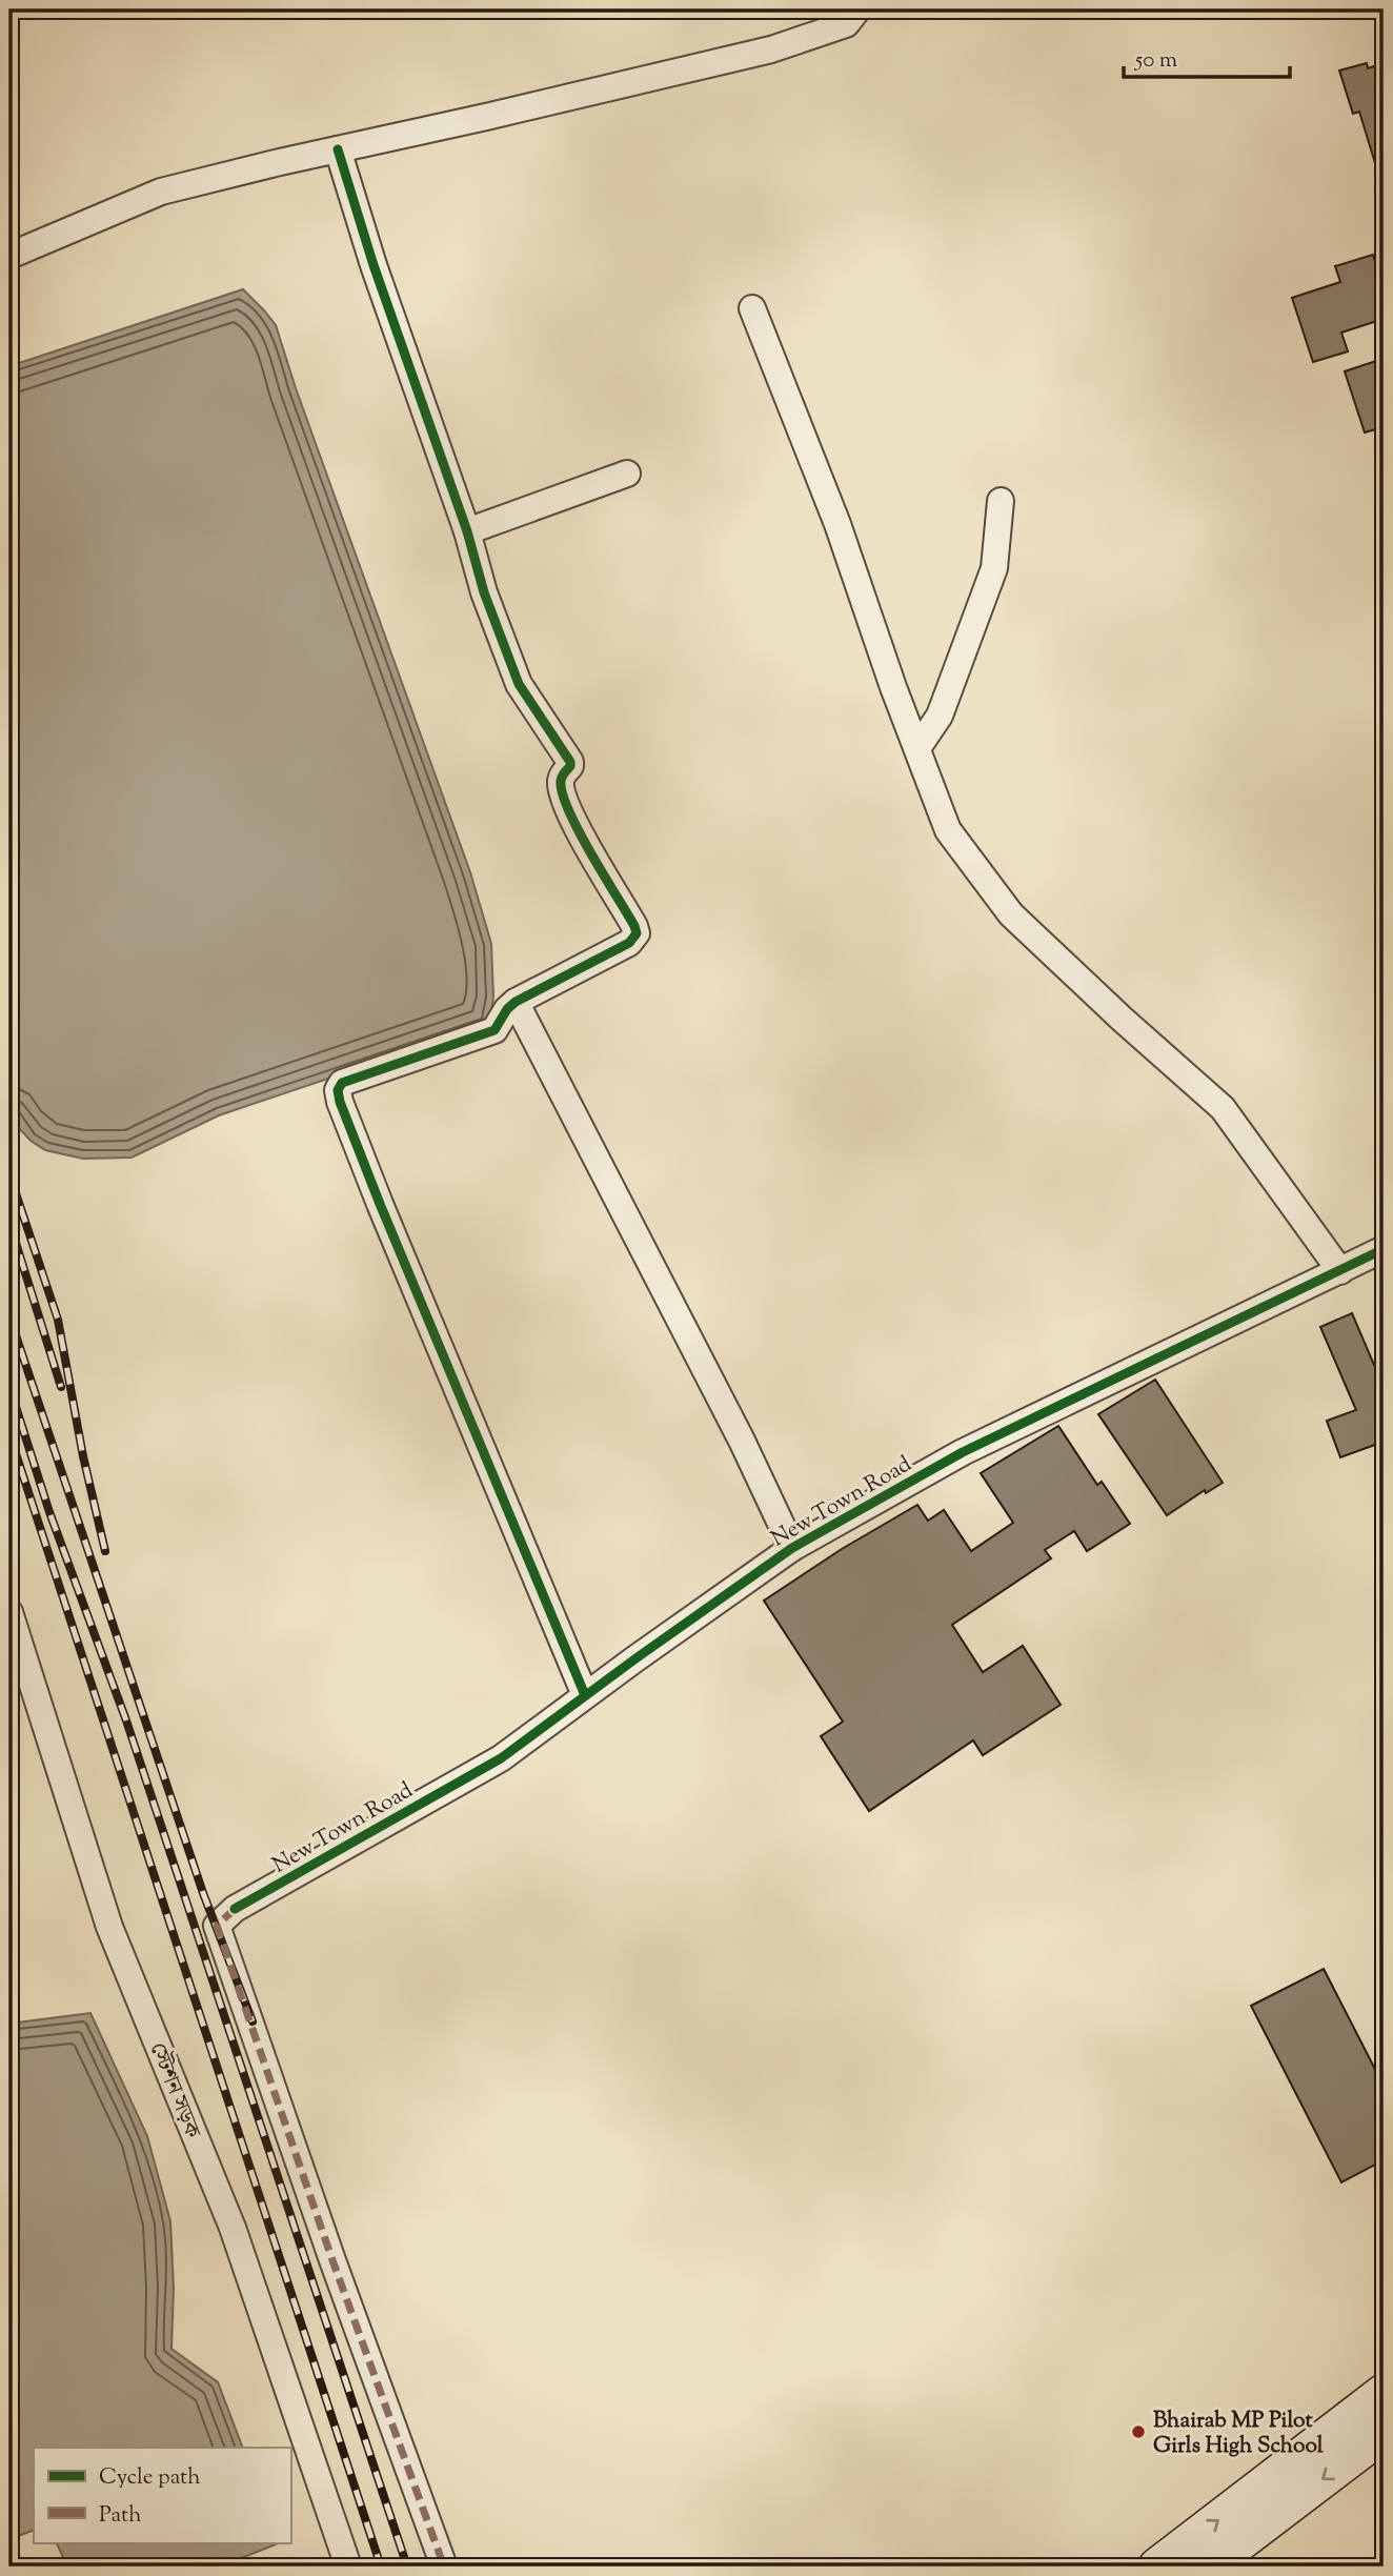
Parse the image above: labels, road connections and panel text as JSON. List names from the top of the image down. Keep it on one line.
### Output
{"streets":{"street":["New Town Road","স্টেশন সড়ক"]},"places":["Bhairab MP Pilot Girls High School"],"legend":["Cycle path","Path"],"scale_bar":"50 m"}
